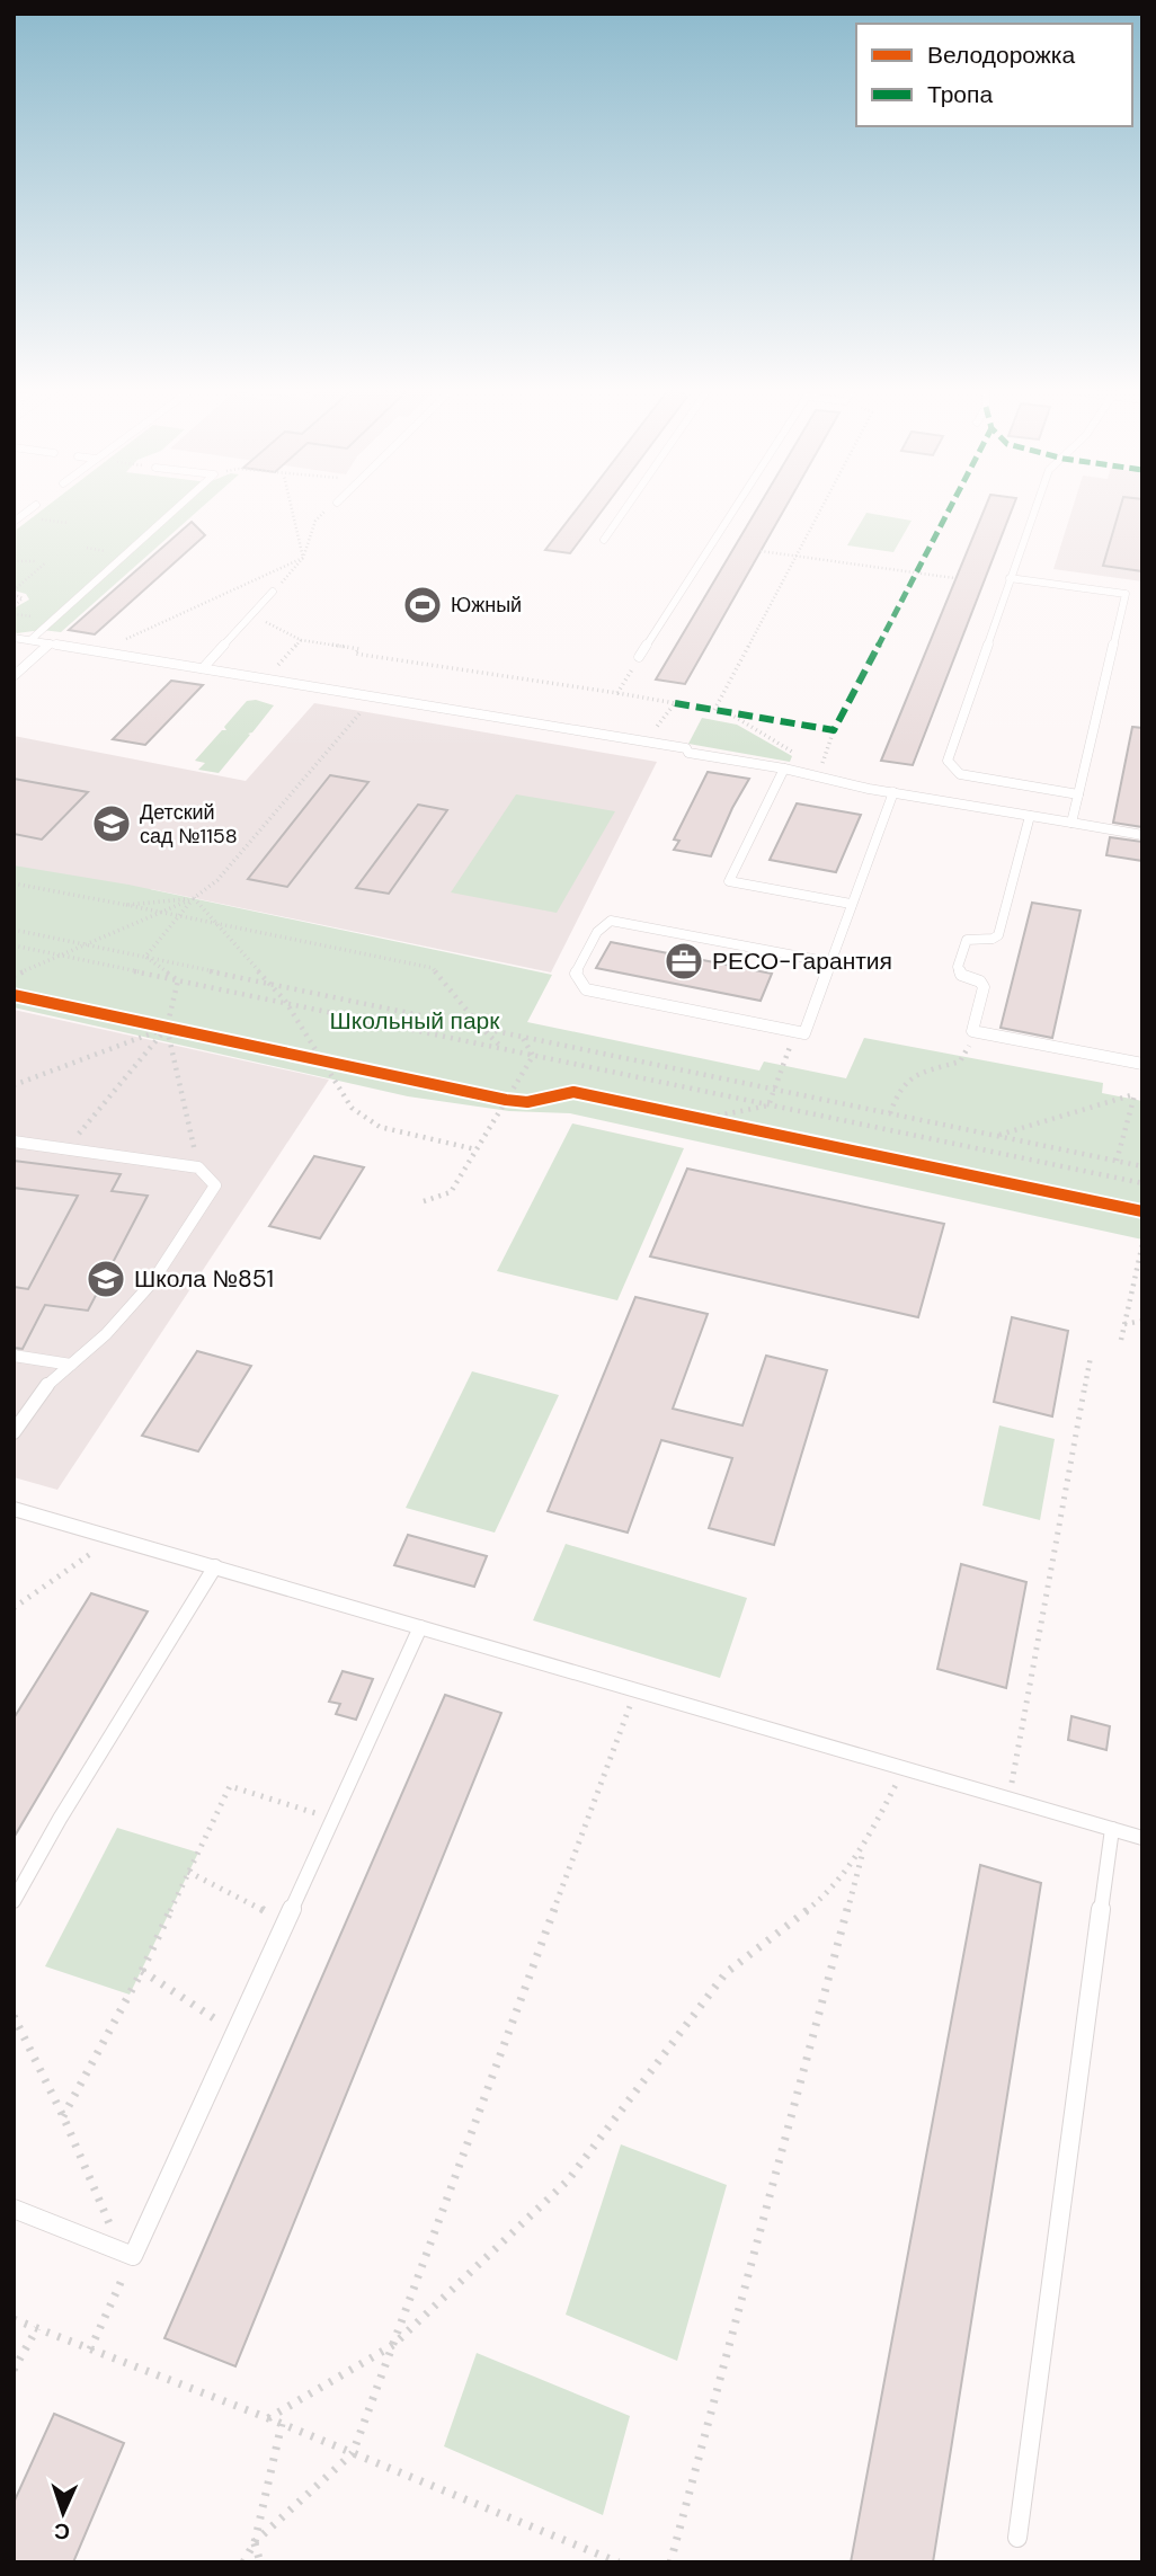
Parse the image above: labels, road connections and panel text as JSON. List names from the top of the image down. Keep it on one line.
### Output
{"parks":["Школьный парк"],"places":{"sports":["Южный"],"school or university":["Детский сад №1158","Школа №851"],"office":["РЕСО-Гарантия"]},"legend":["Велодорожка","Тропа"],"north":"bottom"}
